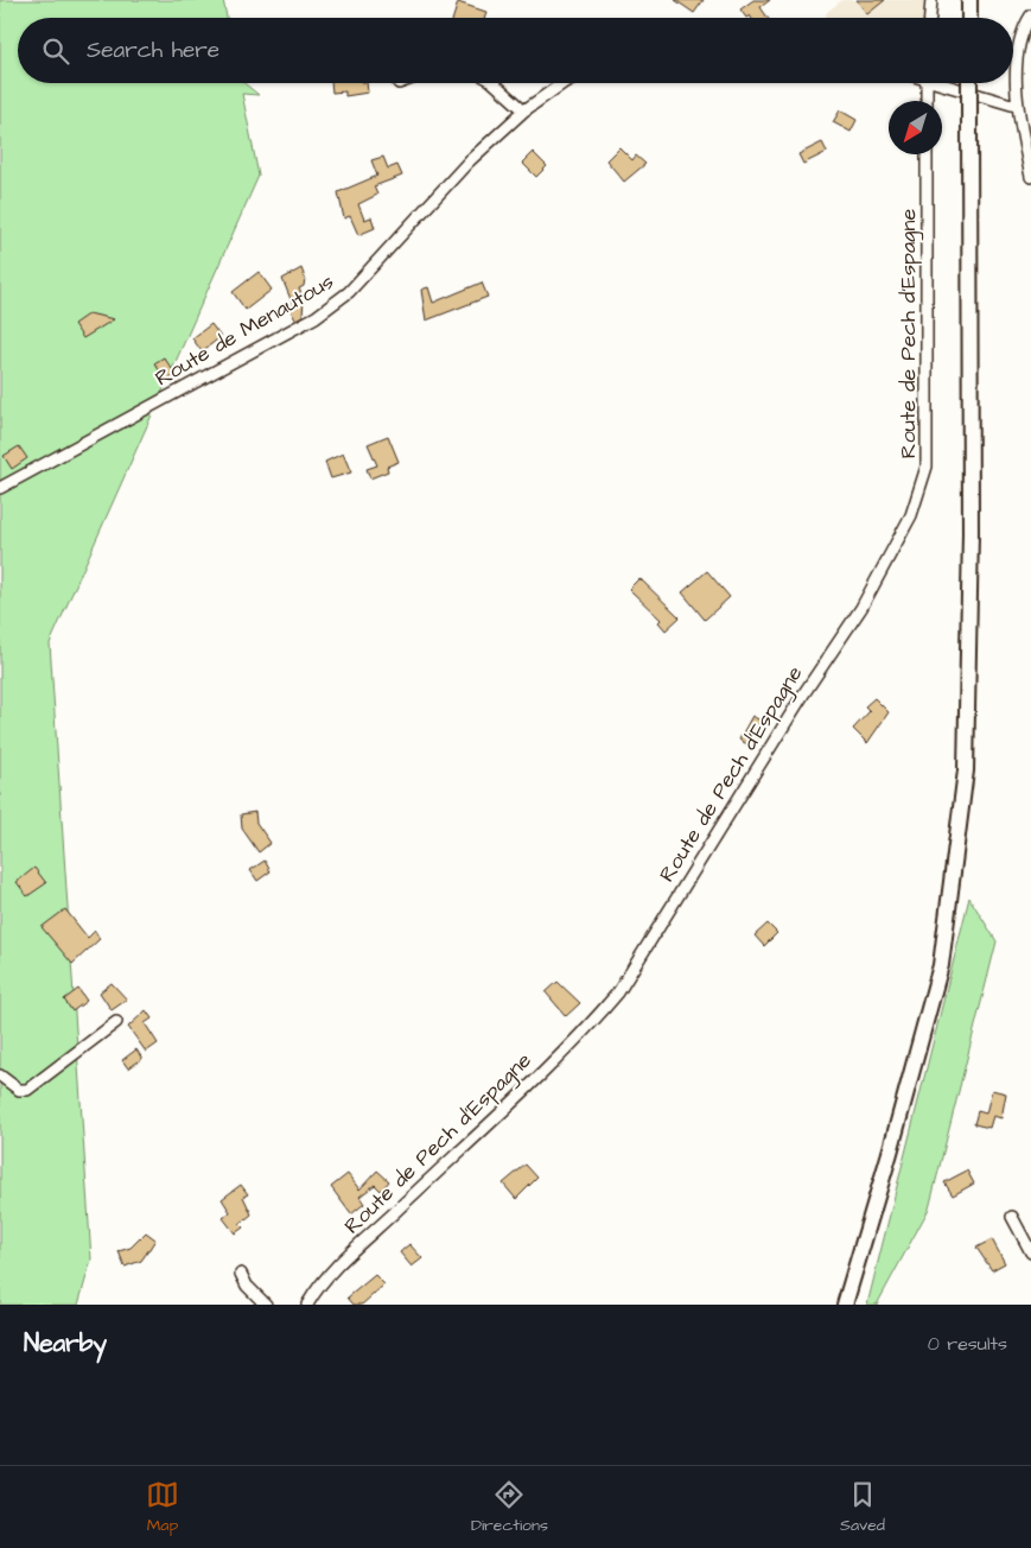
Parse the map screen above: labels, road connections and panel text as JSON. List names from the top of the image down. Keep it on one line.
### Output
{"streets":{"street":["Route de Menautous","Route de Pech d'Espagne"]},"north":"bottom left","page":{"search":"Search here","heading":["Nearby","0 results"],"nav":["Map","Directions","Saved"]}}
